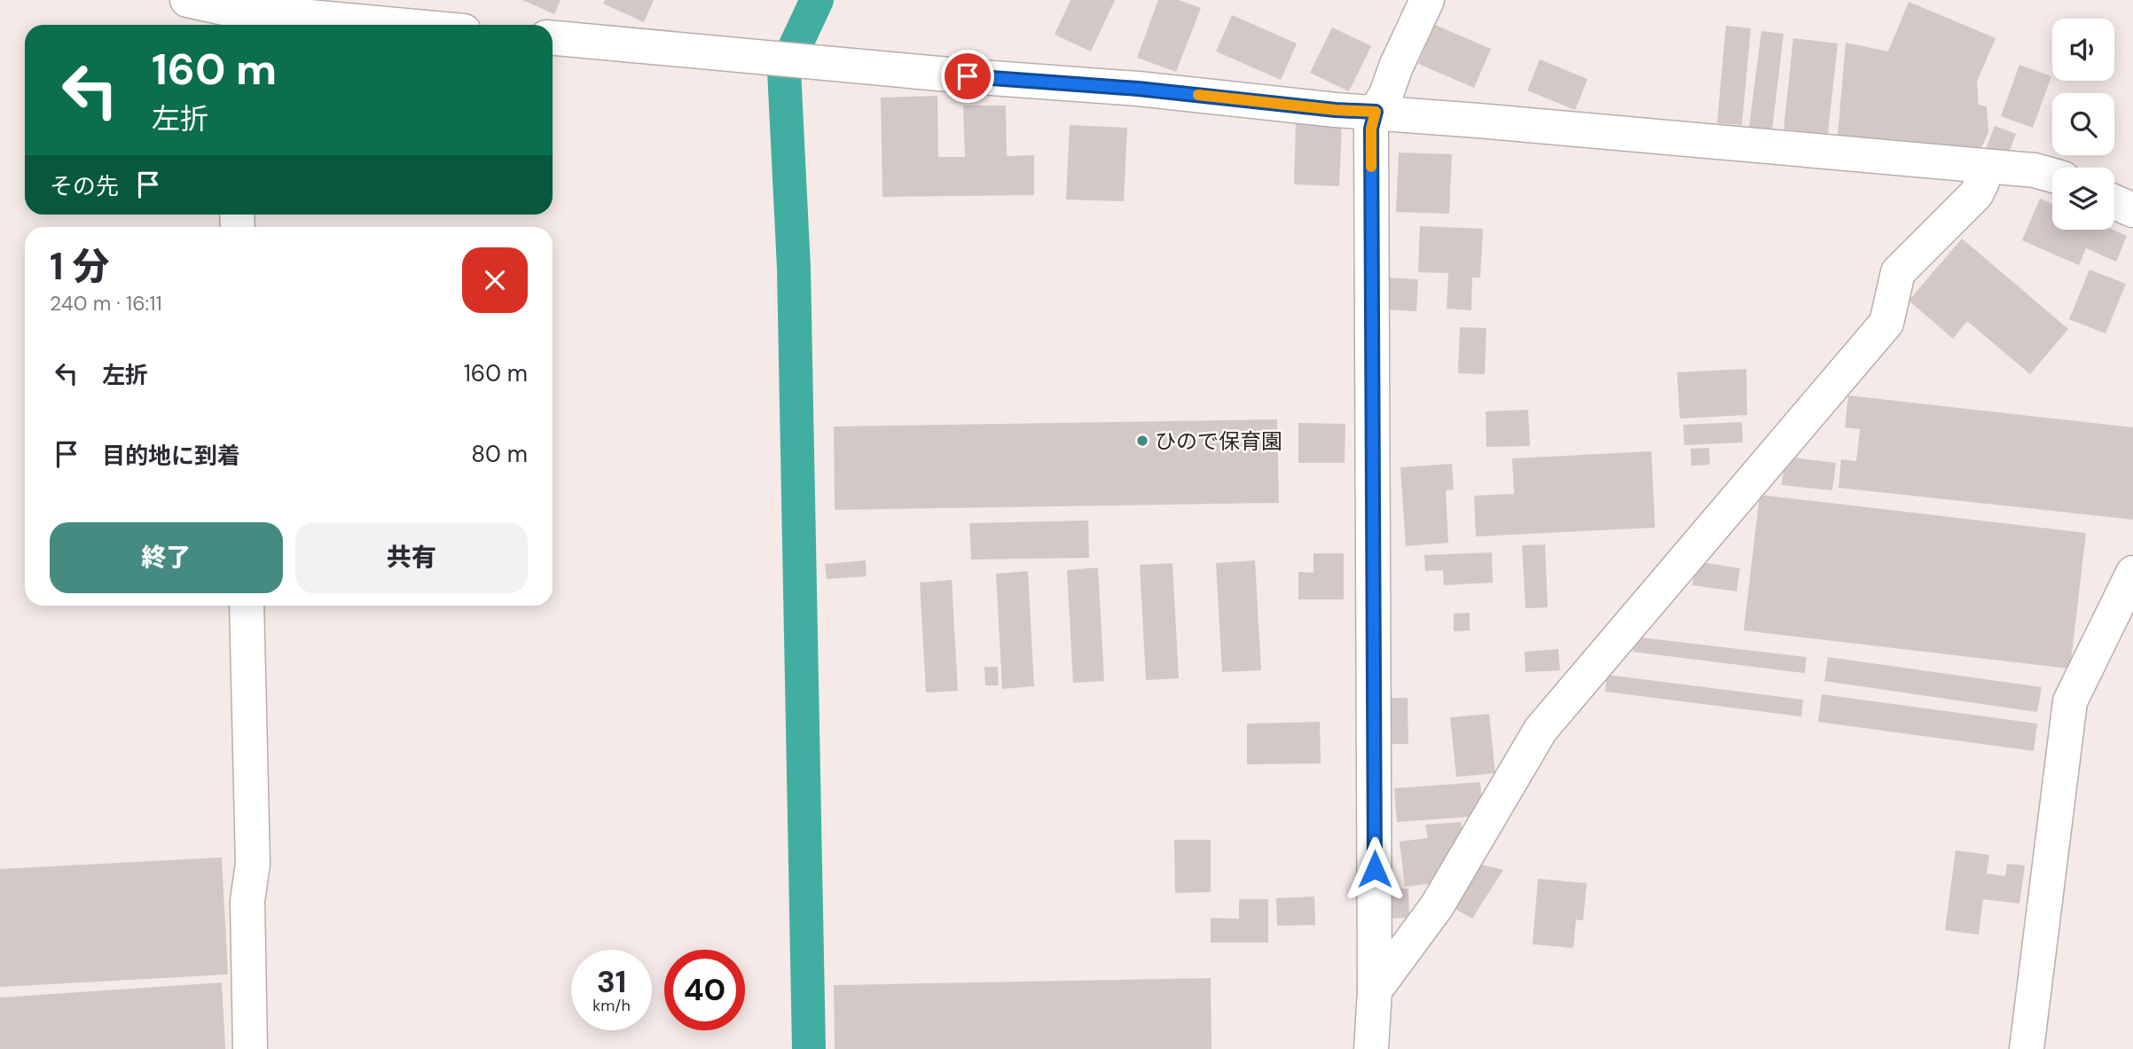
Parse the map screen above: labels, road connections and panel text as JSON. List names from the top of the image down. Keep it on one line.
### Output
{"places":["ひので保育園"],"page":{"turn":["160 m","左折"],"then":"その先","heading":["1 分","240 m · 16:11"],"list":[{"name":"左折","value":"160 m"},{"name":"目的地に到着","value":"80 m"}],"buttons":["終了","共有"],"speed":"31 km/h","limit":"40"}}
